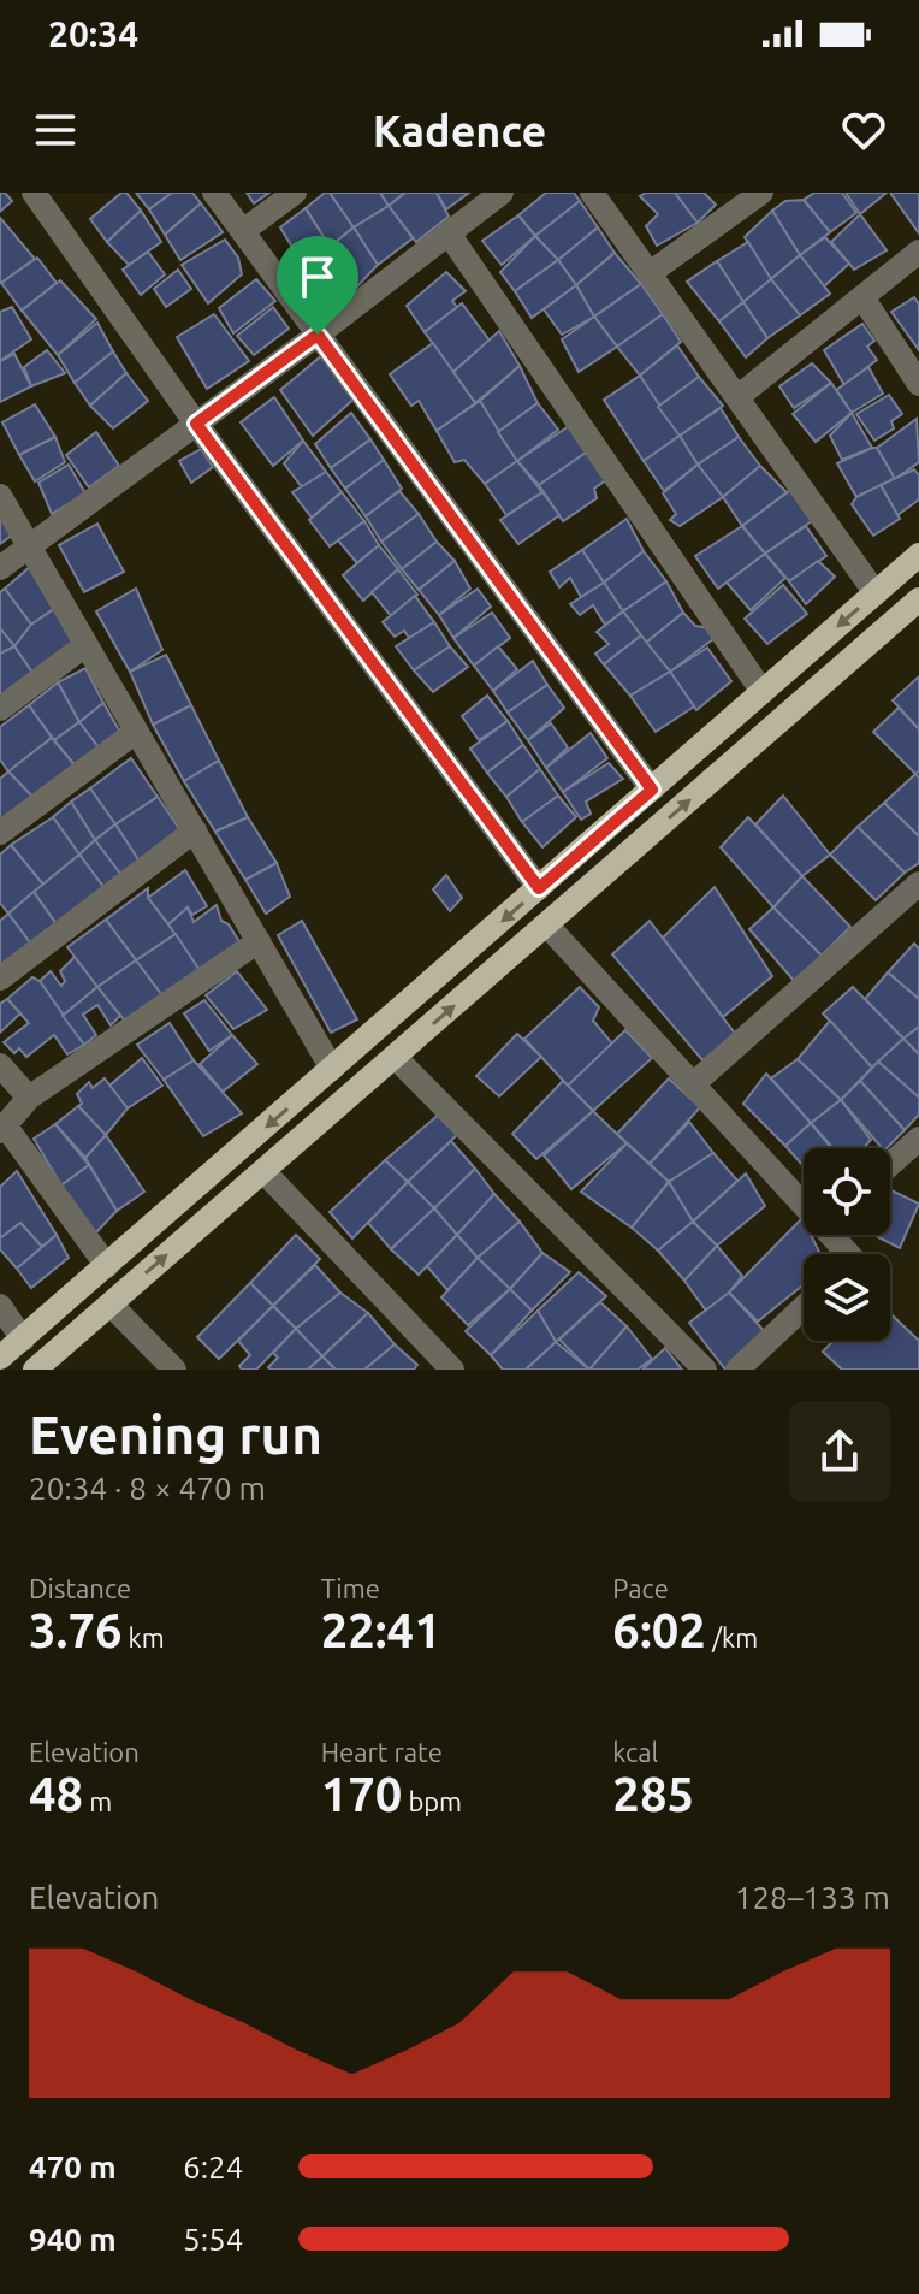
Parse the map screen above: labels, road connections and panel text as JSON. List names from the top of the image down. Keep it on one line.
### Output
{"page":{"status":"20:34","header":"Kadence","heading":["Evening run","20:34 · 8 × 470 m"],"stats":[["Distance","3.76 km"],["Time","22:41"],["Pace","6:02 /km"],["Elevation","48 m"],["Heart rate","170 bpm"],["kcal","285"]],"chart":["Elevation","128–133 m"],"list":[{"name":"470 m","note":"6:24"},{"name":"940 m","note":"5:54"}]}}
